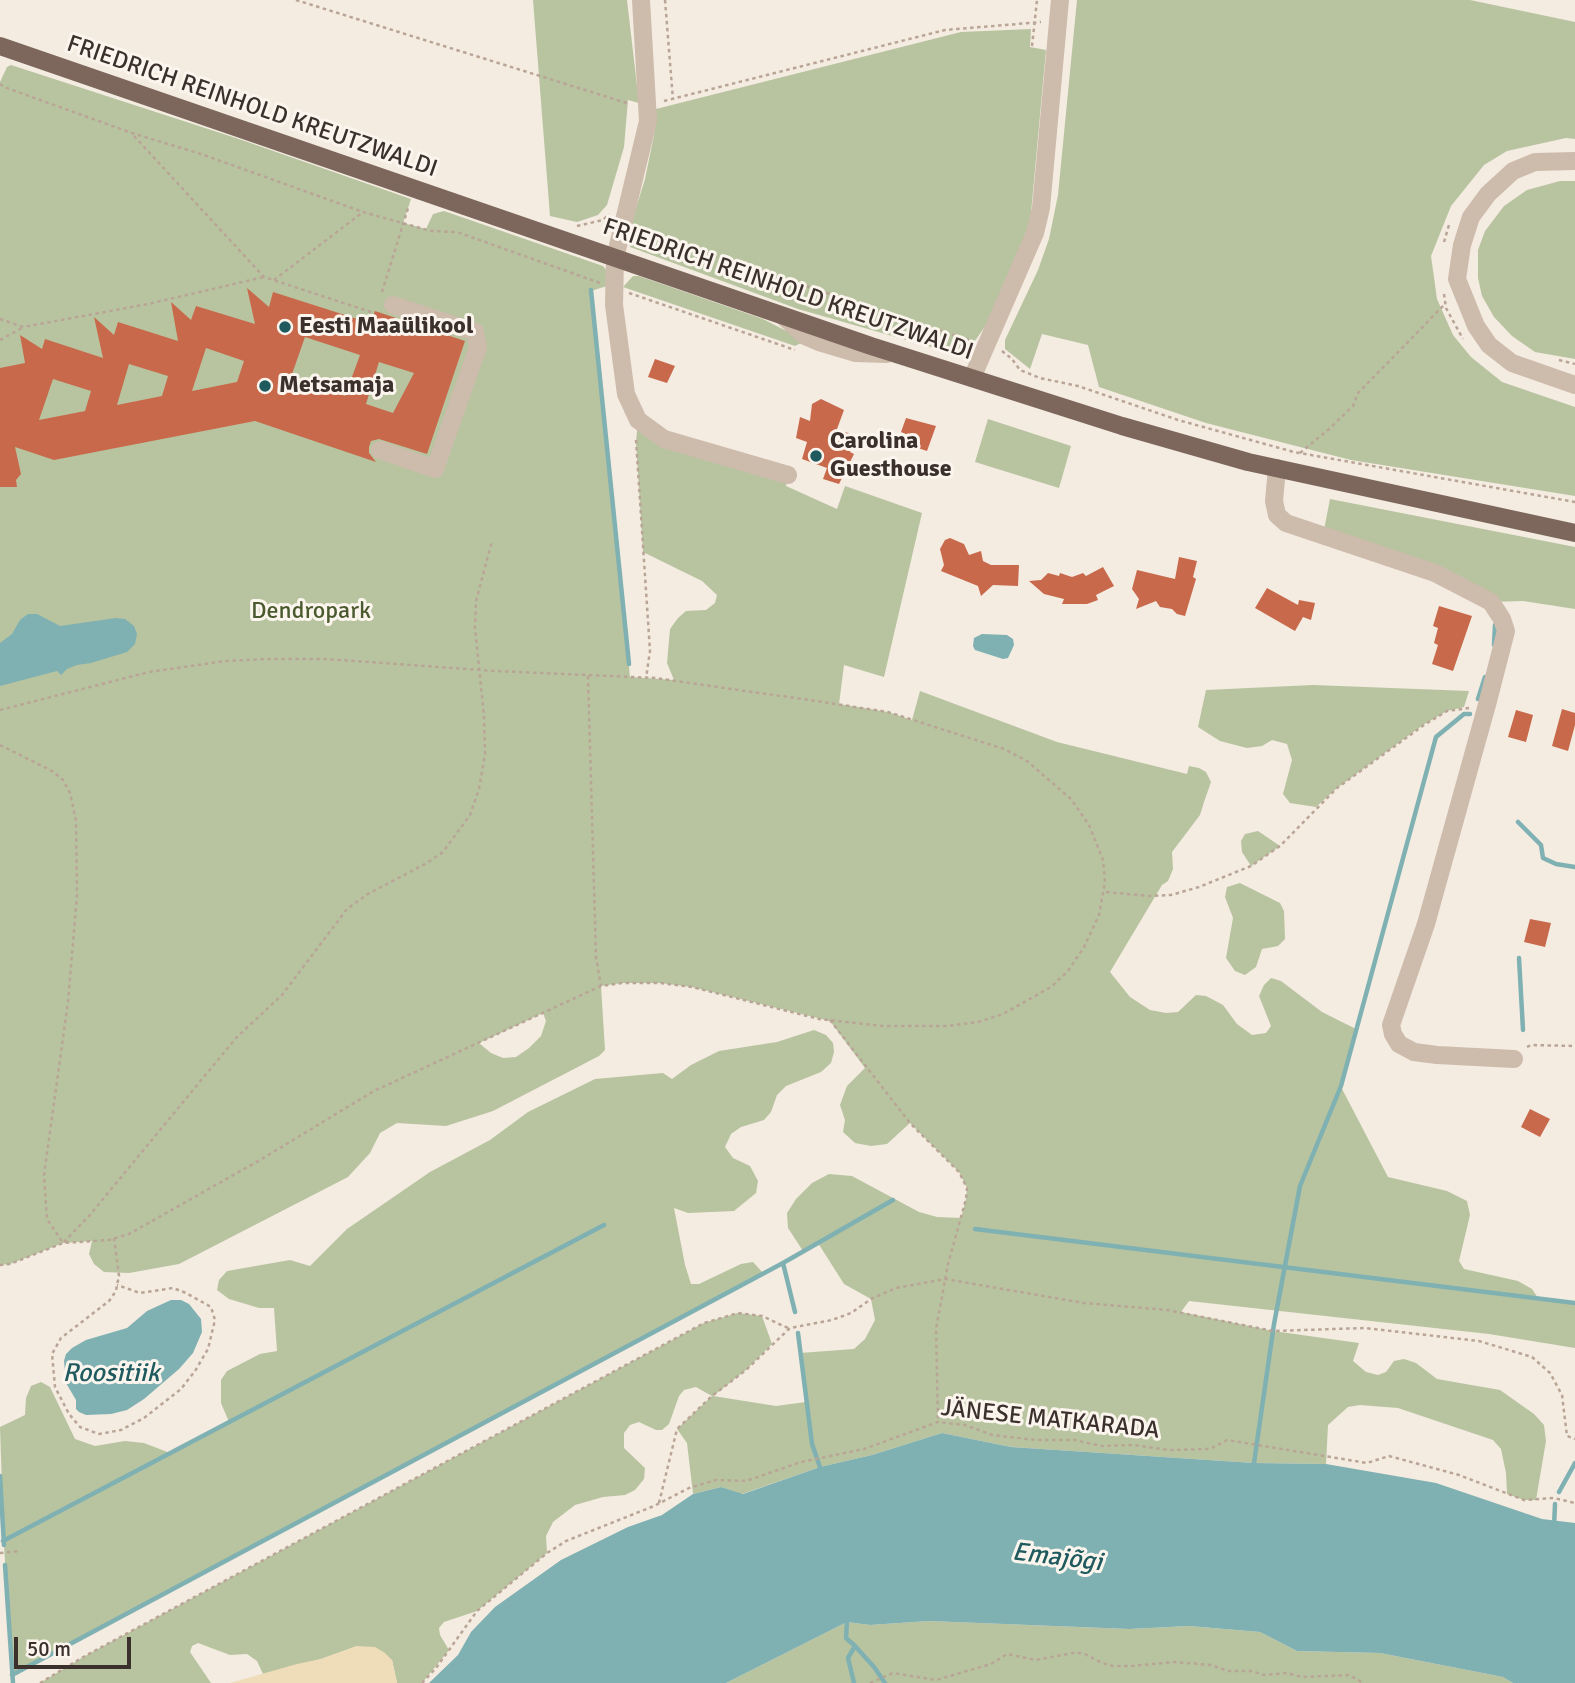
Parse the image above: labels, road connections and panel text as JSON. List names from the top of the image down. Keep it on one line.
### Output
{"streets":{"main road":["FRIEDRICH REINHOLD KREUTZWALDI"],"path":["JÄNESE MATKARADA"]},"water":["Roositiik","Emajõgi"],"parks":["Dendropark"],"places":["Eesti Maaülikool","Metsamaja","Carolina Guesthouse"],"scale_bar":"50 m"}
